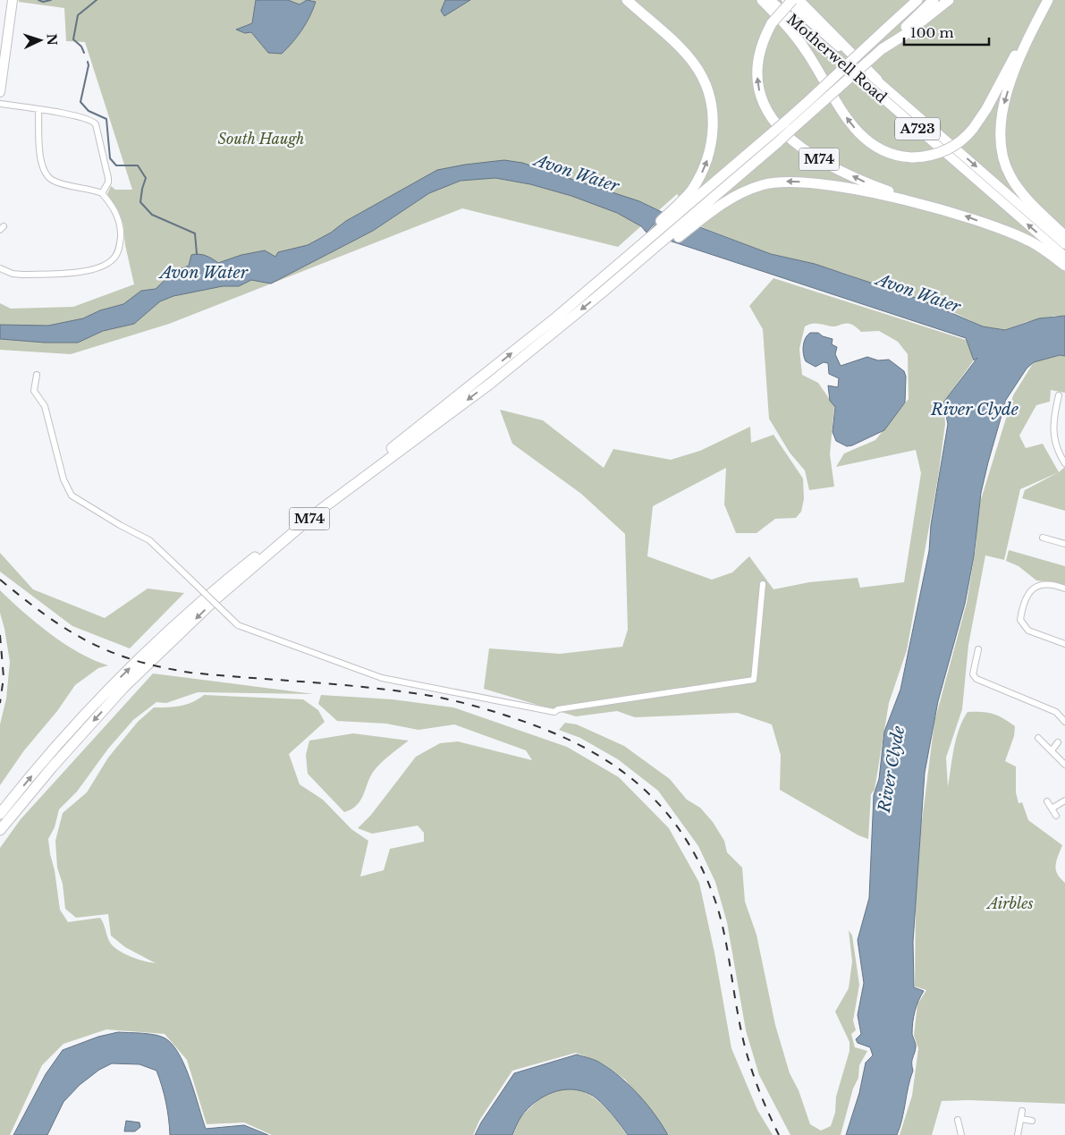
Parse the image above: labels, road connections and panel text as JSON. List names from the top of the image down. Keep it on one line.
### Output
{"streets":{"highway":["M74"],"main road":["Motherwell Road","A723"]},"water":["Avon Water","River Clyde"],"parks":["South Haugh","Airbles"],"scale_bar":"100 m","north":"right"}
